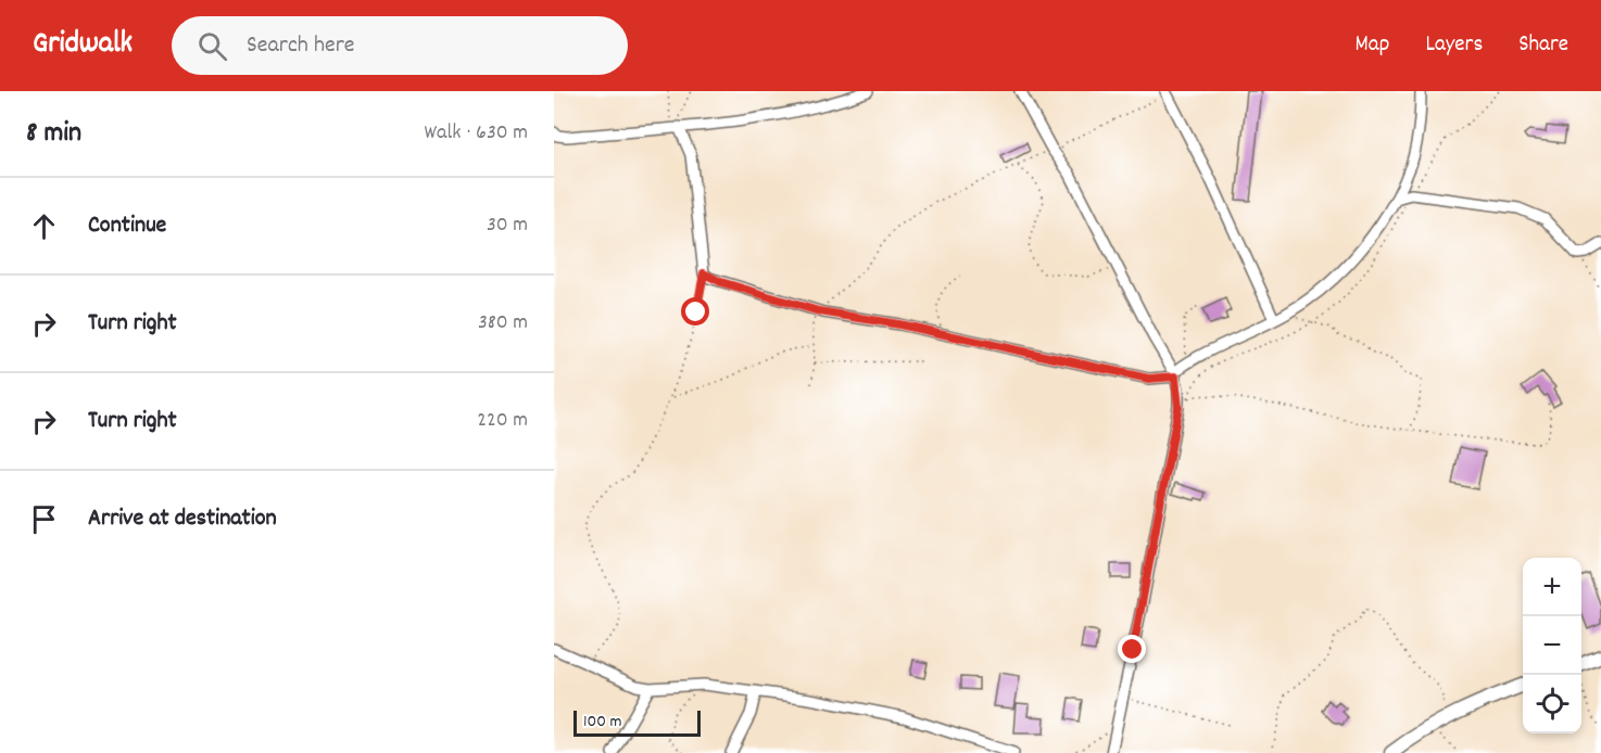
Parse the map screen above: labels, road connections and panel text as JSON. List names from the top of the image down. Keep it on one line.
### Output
{"scale_bar":"100 m","page":{"header":"Gridwalk","search":"Search here","nav":["Map","Layers","Share"],"heading":["8 min","Walk · 630 m"],"list":[["Continue","30 m"],["Turn right","380 m"],["Turn right","220 m"],"Arrive at destination"],"map_buttons":["+","−"],"scale":"100 m"}}
